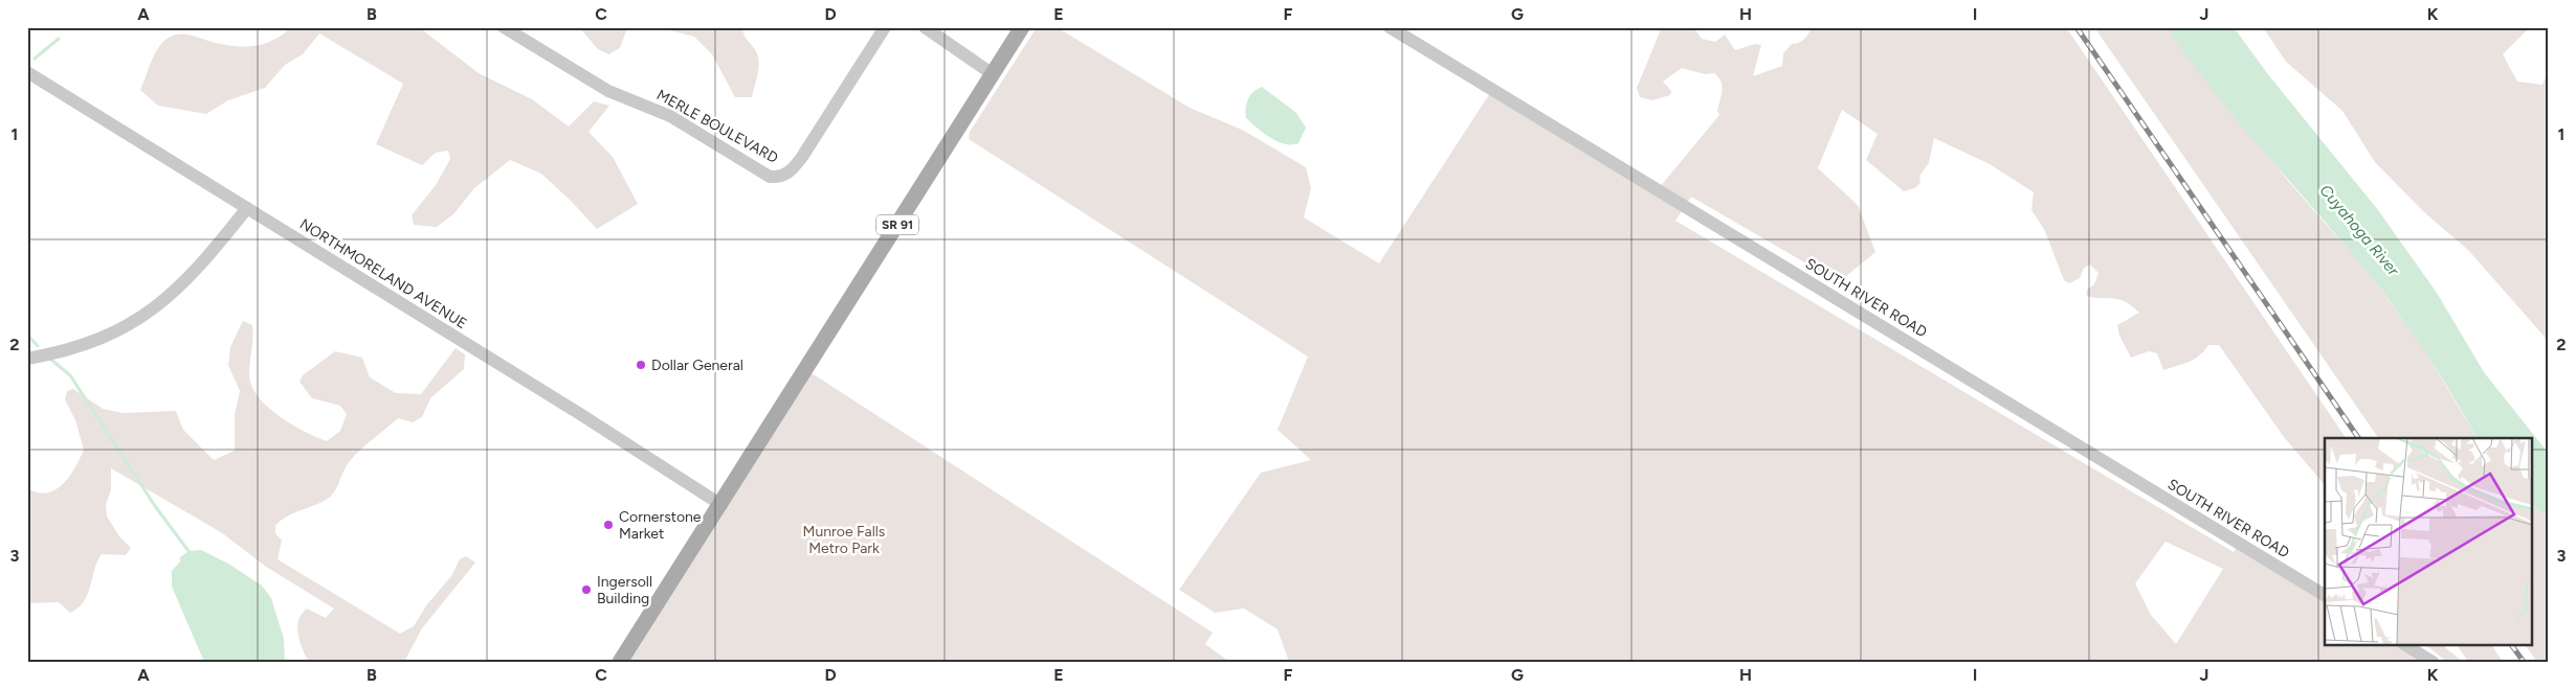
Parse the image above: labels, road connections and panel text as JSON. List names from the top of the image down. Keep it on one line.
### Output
{"streets":{"main road":["SR 91"],"street":["MERLE BOULEVARD","NORTHMORELAND AVENUE","SOUTH RIVER ROAD"]},"crossings":[["SR 91","NORTHMORELAND AVENUE"]],"water":["Cuyahoga River"],"parks":["Munroe Falls Metro Park"],"places":["Dollar General","Cornerstone Market","Ingersoll Building"],"grid":{"columns":["A","B","C","D","E","F","G","H","I","J","K"],"rows":["1","2","3"]}}
